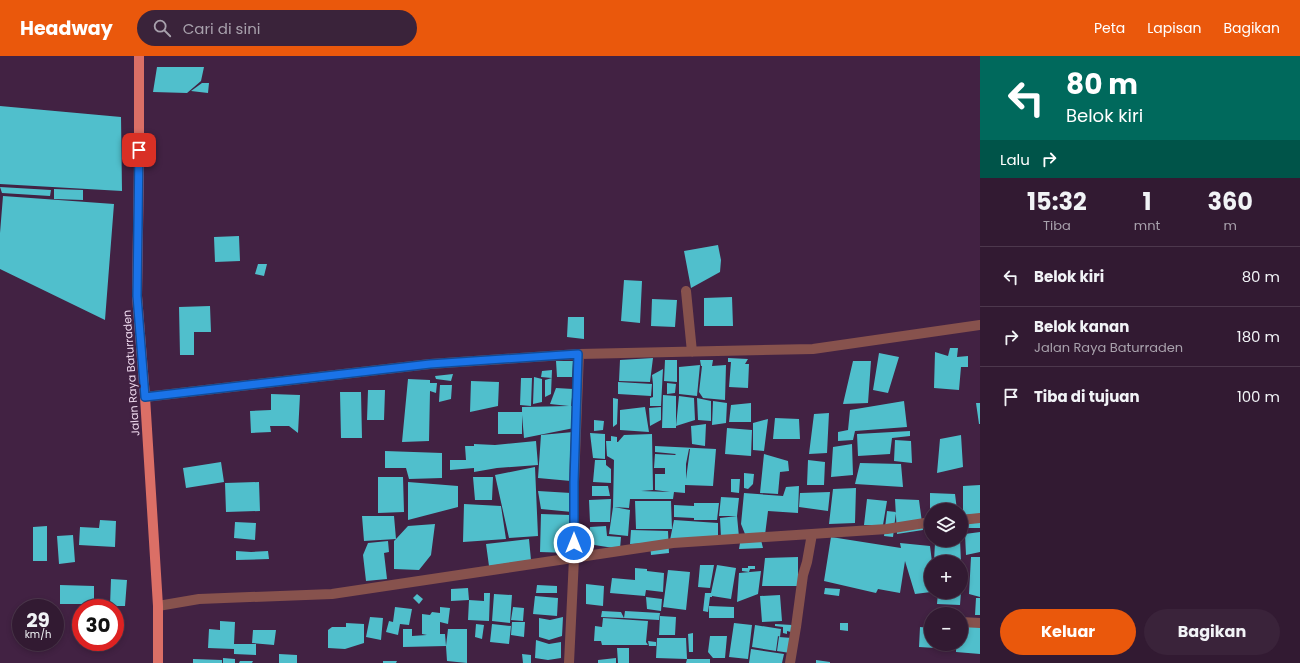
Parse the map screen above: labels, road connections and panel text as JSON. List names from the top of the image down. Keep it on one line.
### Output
{"streets":{"main road":["Jalan Raya Baturraden"]},"page":{"header":"Headway","search":"Cari di sini","nav":["Peta","Lapisan","Bagikan"],"turn":["80 m","Belok kiri"],"then":"Lalu","eta":["15:32","Tiba","1","mnt","360","m"],"list":[{"name":"Belok kiri","value":"80 m"},{"name":"Belok kanan","note":"Jalan Raya Baturraden","value":"180 m"},{"name":"Tiba di tujuan","value":"100 m"}],"map_buttons":["+","−"],"speed":"29 km/h","limit":"30","buttons":["Keluar","Bagikan"]}}
